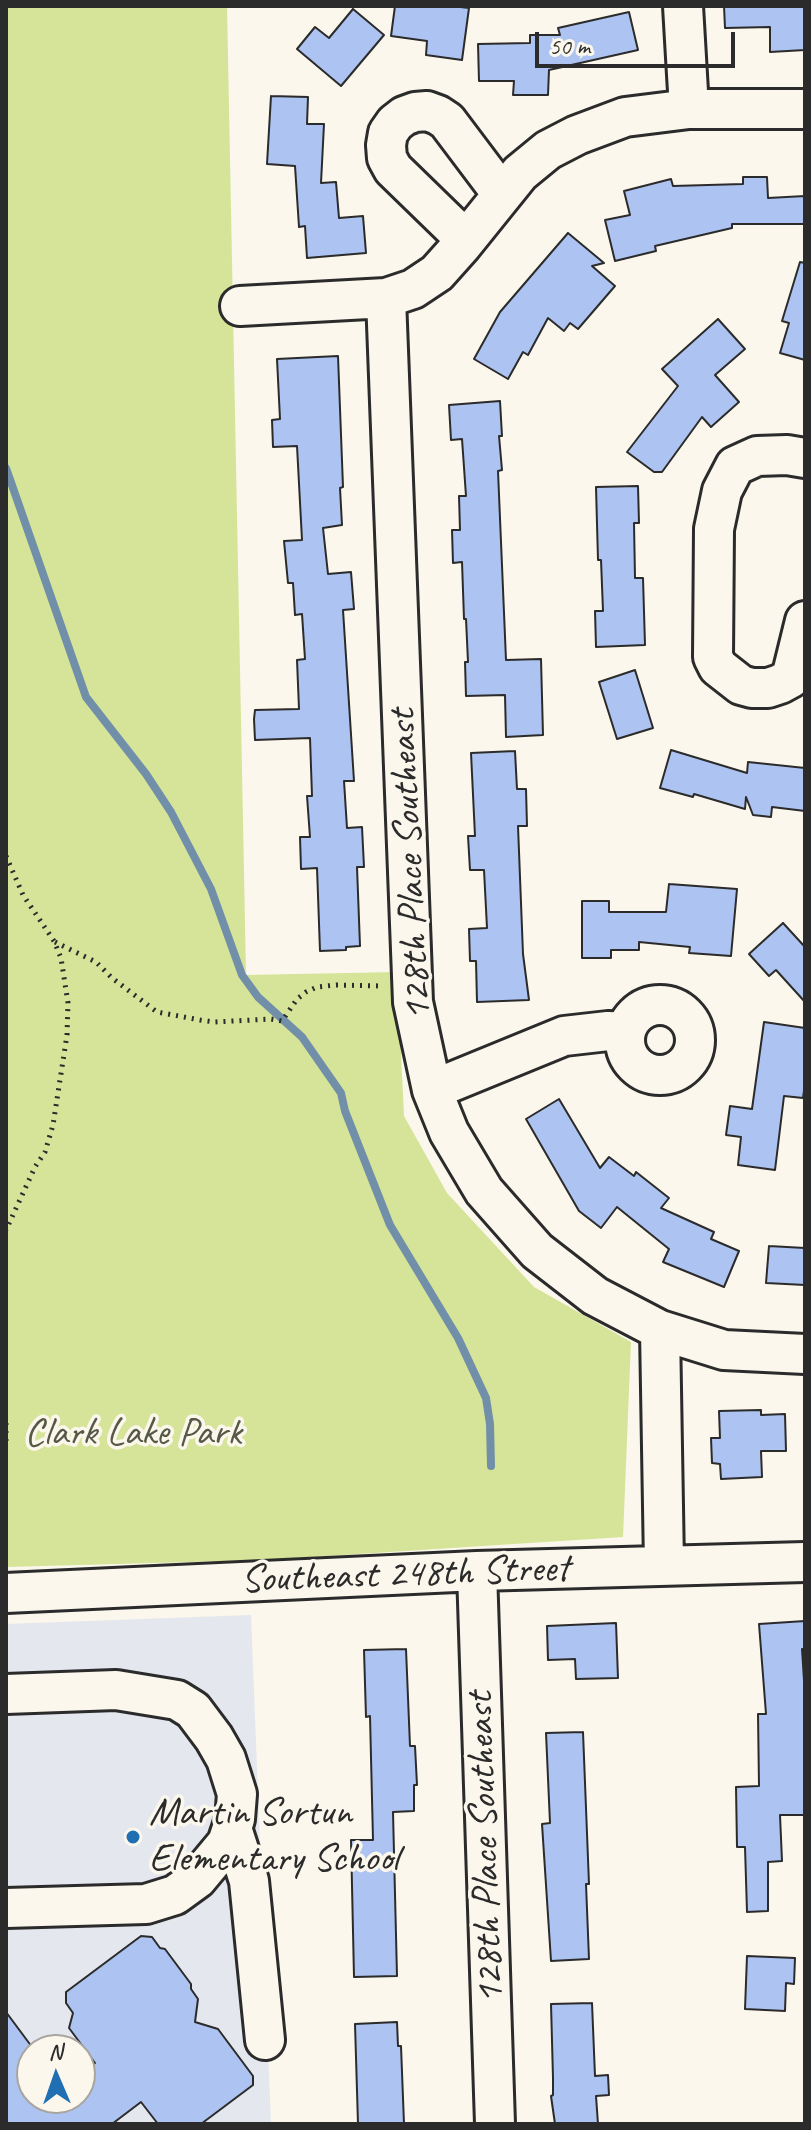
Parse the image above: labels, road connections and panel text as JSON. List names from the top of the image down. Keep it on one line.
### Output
{"streets":{"street":["128th Place Southeast","Southeast 248th Street"]},"crossings":[["128th Place Southeast","Southeast 248th Street"]],"parks":["Clark Lake Park"],"places":["Martin Sortun Elementary School"],"scale_bar":"50 m","north":"top"}
